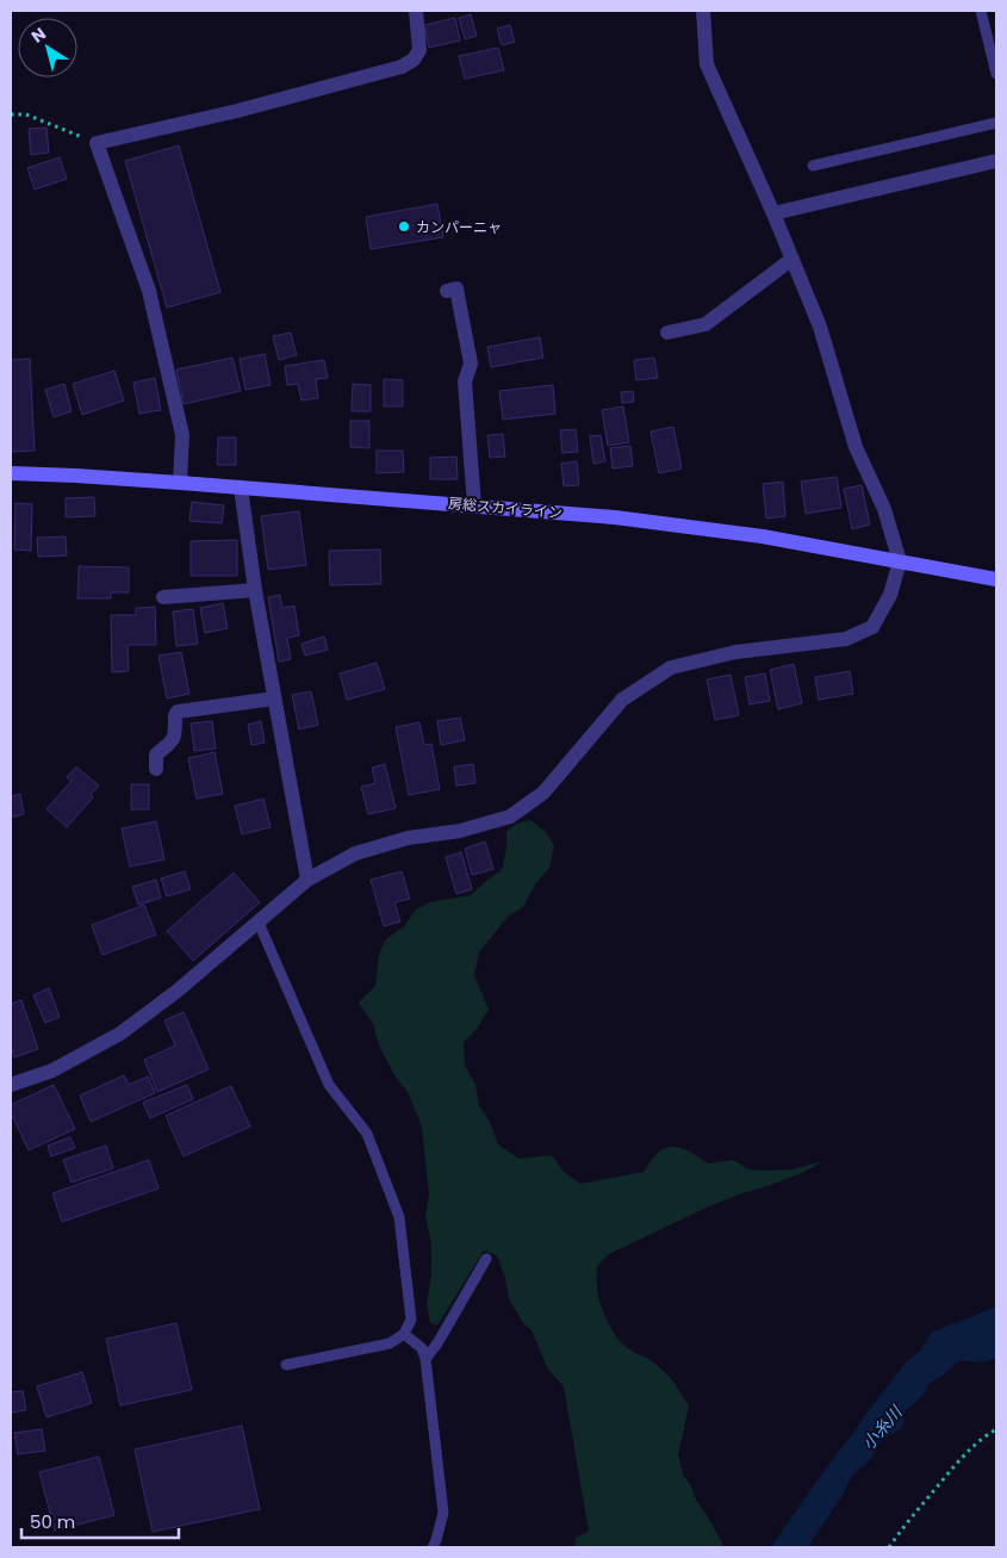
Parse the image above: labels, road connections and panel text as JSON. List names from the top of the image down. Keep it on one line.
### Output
{"streets":{"main road":["房総スカイライン"]},"water":["小糸川"],"places":["カンパーニャ"],"scale_bar":"50 m","north":"top left"}
